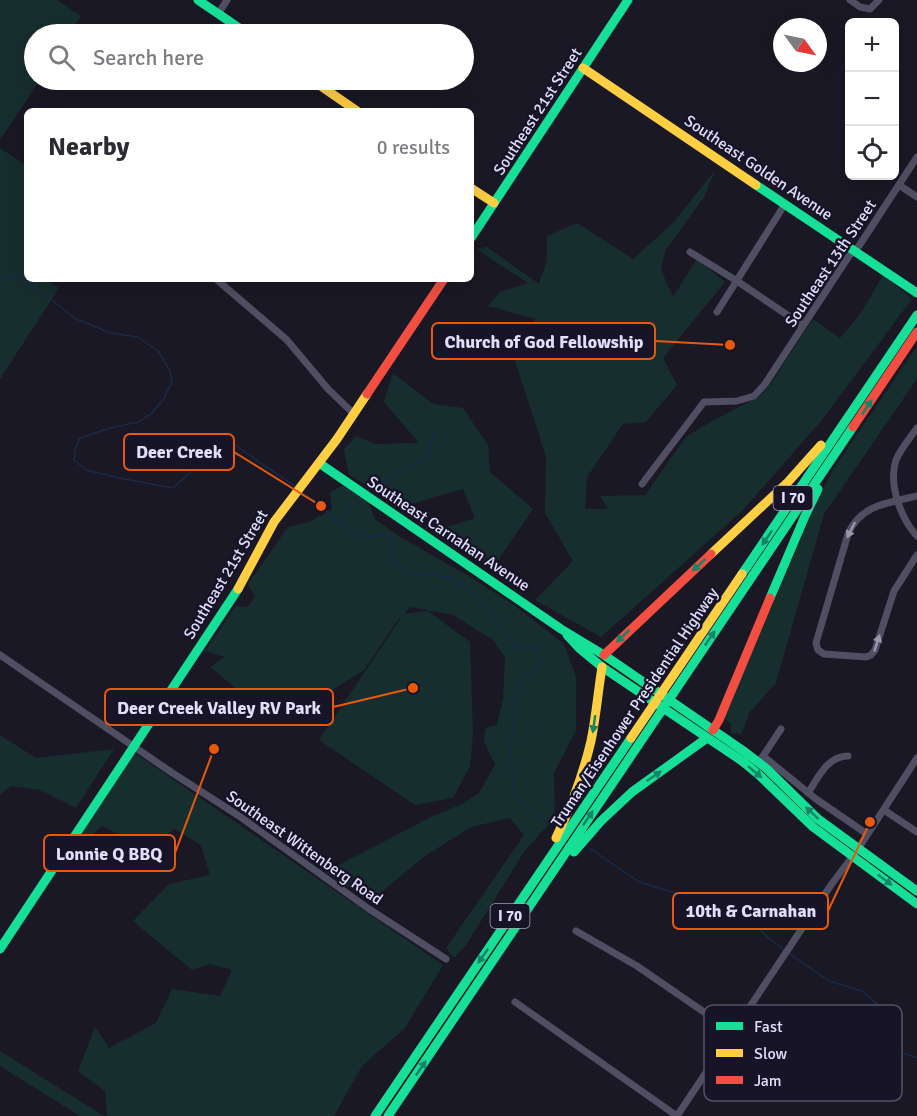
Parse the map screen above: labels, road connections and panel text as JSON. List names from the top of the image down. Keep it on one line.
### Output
{"streets":{"main road":["Southeast 21st Street","Southeast Golden Avenue","I 70","Southeast Carnahan Avenue","Truman/Eisenhower Presidential Highway"],"street":["Southeast 13th Street","Southeast Wittenberg Road"]},"crossings":[["Southeast 21st Street","Southeast Golden Avenue"],["Southeast 21st Street","Southeast Carnahan Avenue"],["Southeast 21st Street","Southeast Wittenberg Road"],["Southeast Golden Avenue","Southeast 13th Street"]],"places":["Church of God Fellowship","Deer Creek","Deer Creek Valley RV Park","Lonnie Q BBQ","10th & Carnahan"],"legend":["Fast","Slow","Jam"],"north":"bottom right","page":{"map_buttons":["+","−"],"search":"Search here","heading":["Nearby","0 results"]}}
